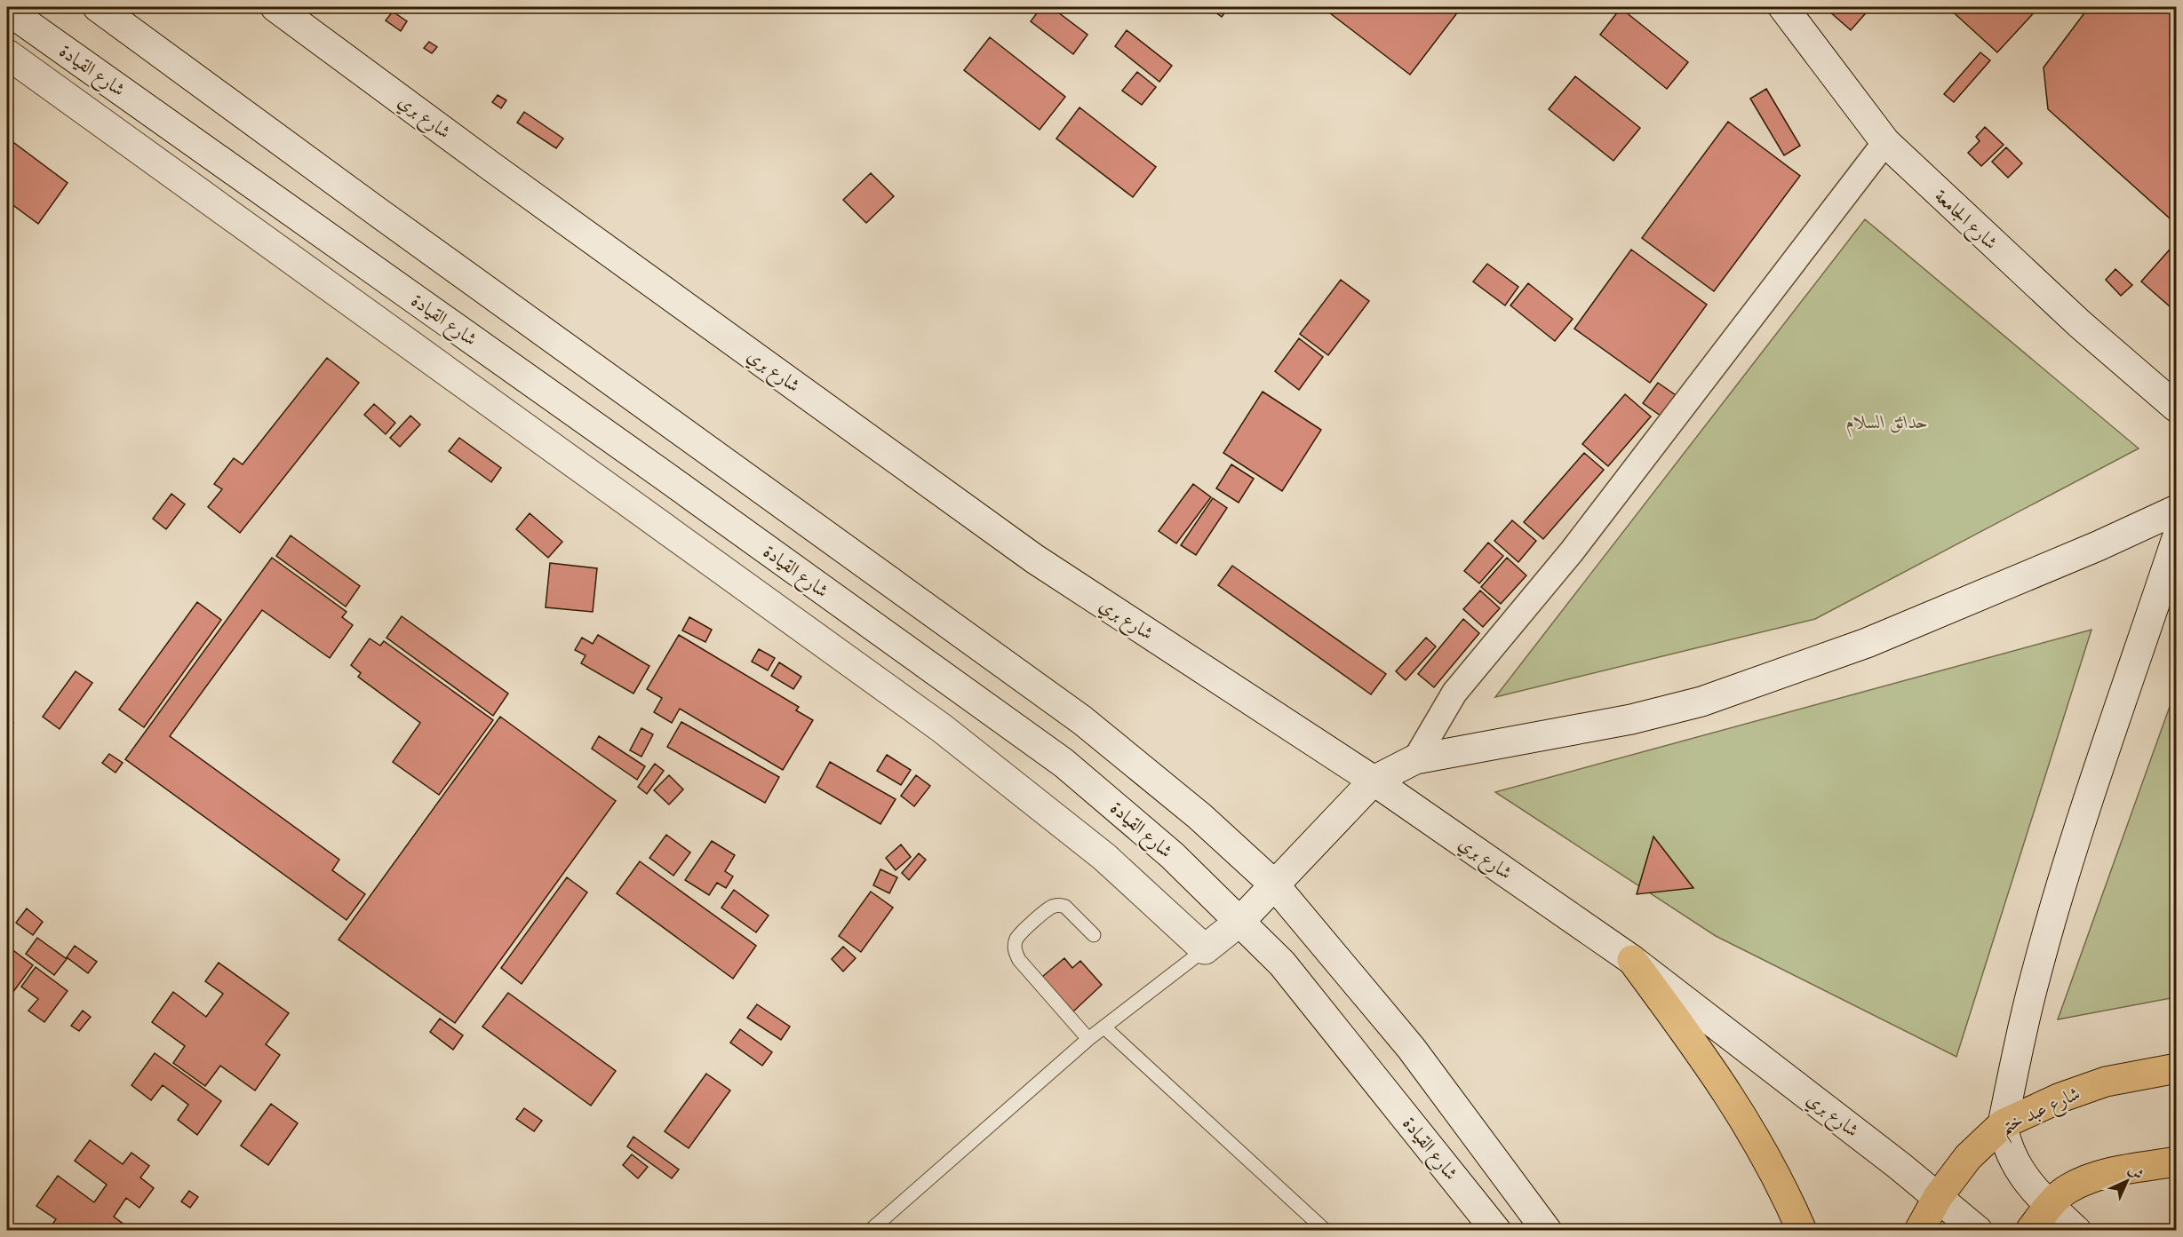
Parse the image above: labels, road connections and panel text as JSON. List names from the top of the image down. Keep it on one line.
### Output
{"streets":{"main road":["شارع القيادة","شارع بري","شارع الجامعة","شارع عبد ختم"]},"crossings":[["شارع بري","شارع عبد ختم"]],"parks":["حدائق السلام"],"north":"top right"}
